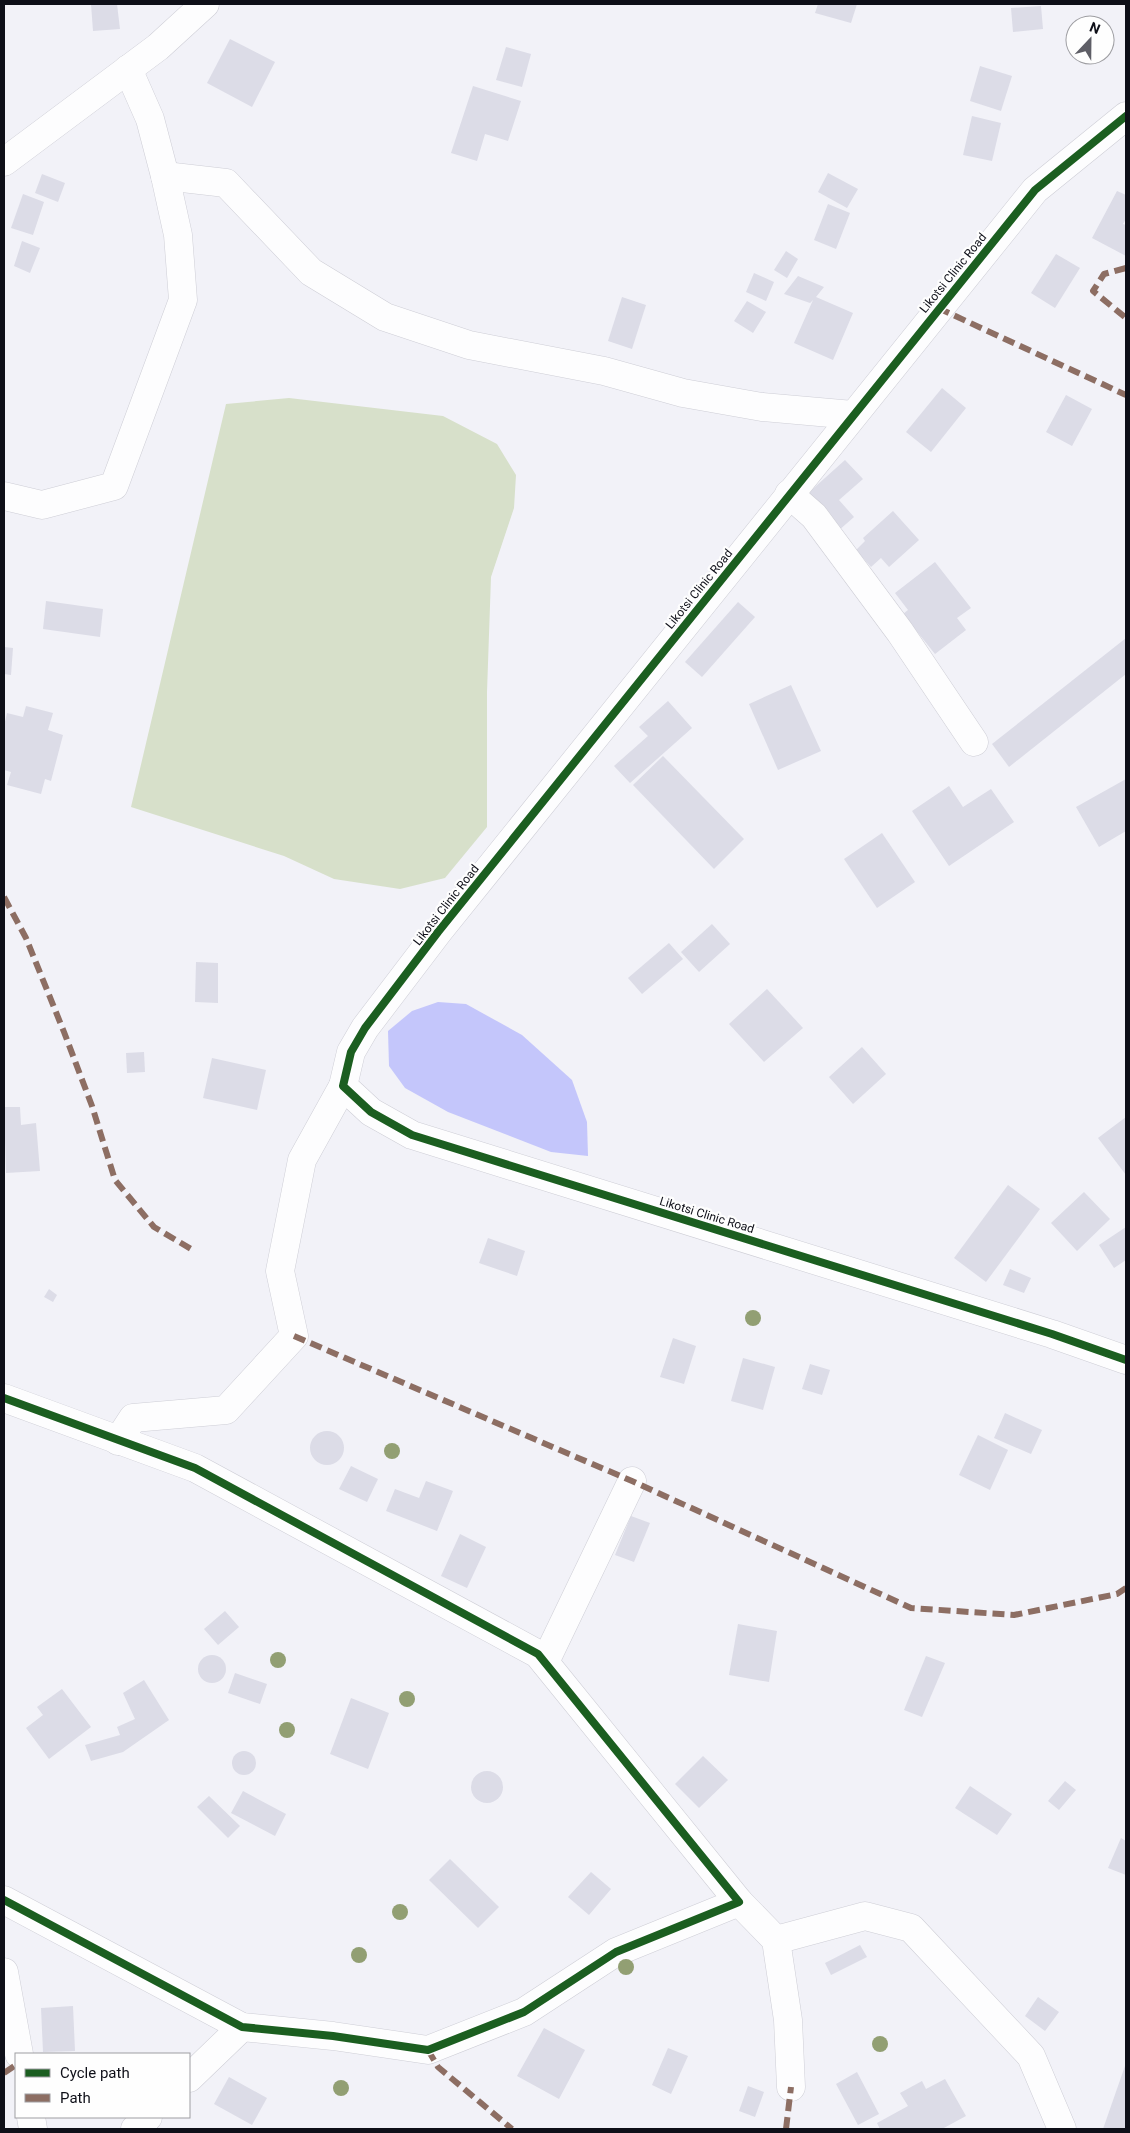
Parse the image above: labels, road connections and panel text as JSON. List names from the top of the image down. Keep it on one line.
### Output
{"streets":{"street":["Likotsi Clinic Road"]},"legend":["Cycle path","Path"],"north":"top"}
